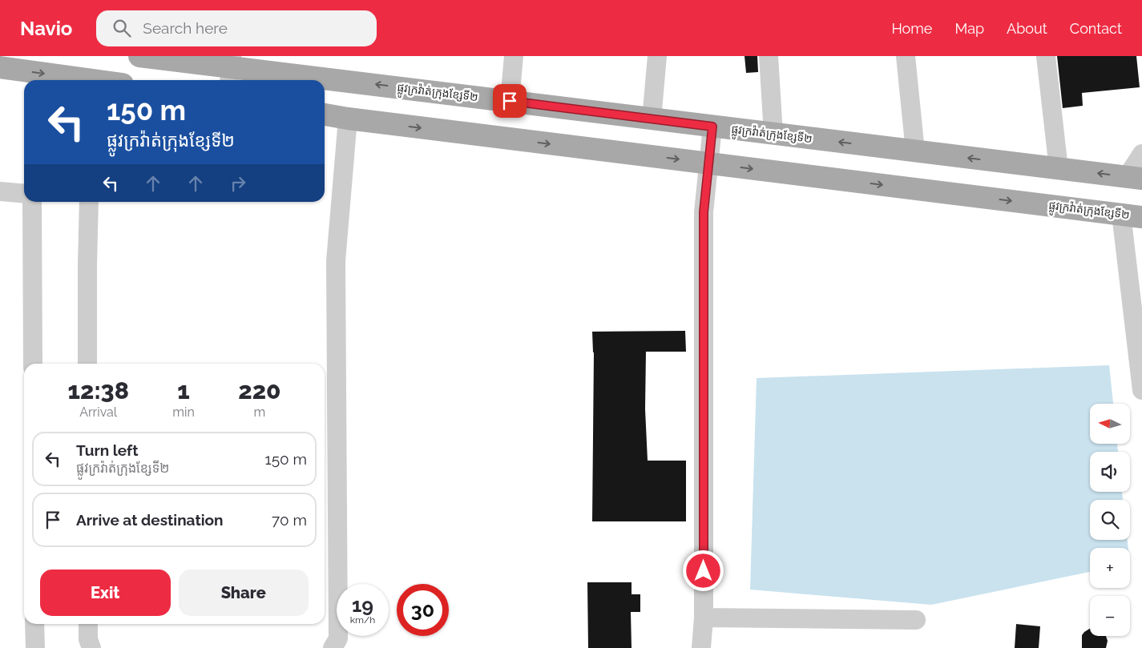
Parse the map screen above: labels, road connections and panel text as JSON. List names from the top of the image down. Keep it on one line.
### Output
{"streets":{"main road":["ផ្លូវក្រវ៉ាត់ក្រុងខ្សែទី២"]},"north":"left","page":{"header":"Navio","search":"Search here","nav":["Home","Map","About","Contact"],"turn":["150 m","ផ្លូវក្រវ៉ាត់ក្រុងខ្សែទី២"],"eta":["12:38","Arrival","1","min","220","m"],"map_buttons":["+","−"],"list":[{"name":"Turn left","note":"ផ្លូវក្រវ៉ាត់ក្រុងខ្សែទី២","value":"150 m"},{"name":"Arrive at destination","value":"70 m"}],"buttons":["Exit","Share"],"speed":"19 km/h","limit":"30"}}
